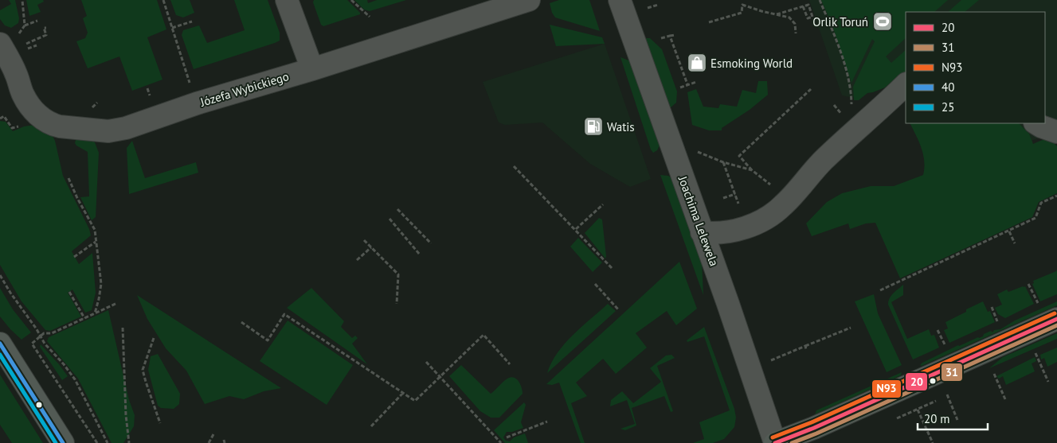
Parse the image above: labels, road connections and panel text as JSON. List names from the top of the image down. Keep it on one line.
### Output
{"streets":{"street":["Józefa Wybickiego","Joachima Lelewela"]},"places":{"sports":["Orlik Toruń"],"shop":["Esmoking World"],"fuel station":["Watis"]},"lines":["transit line N93","transit line 20","transit line 31","transit line 40","transit line 25"],"legend":["20","31","N93","40","25"],"scale_bar":"20 m"}
